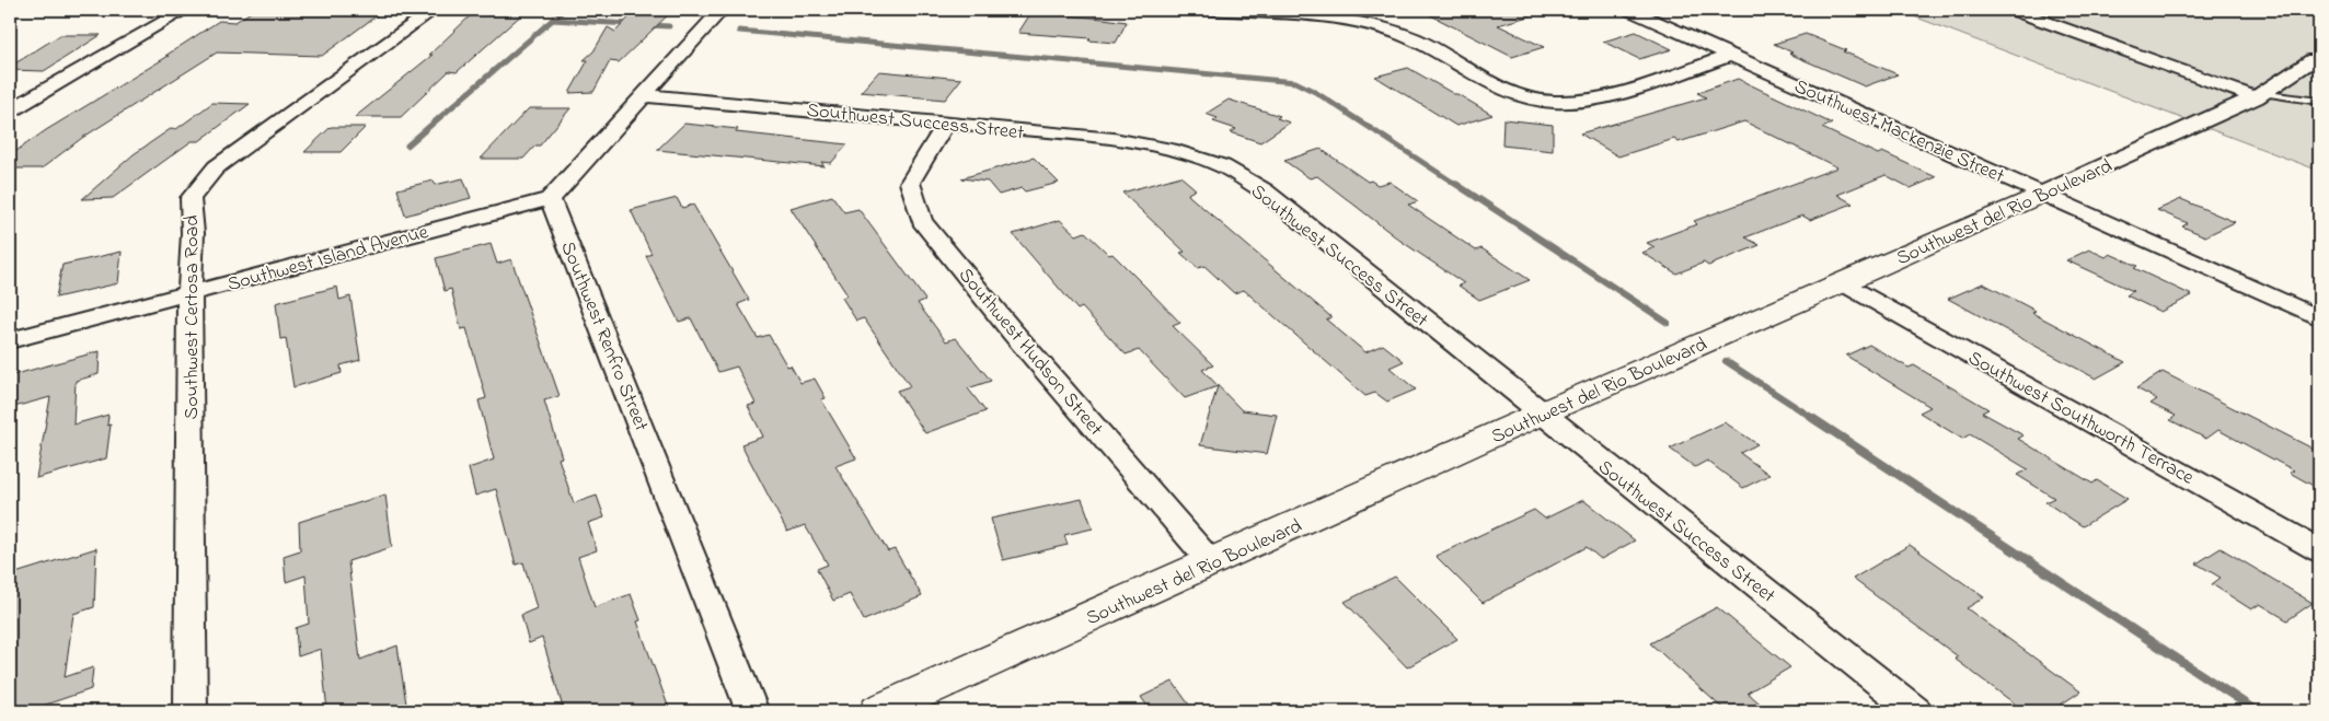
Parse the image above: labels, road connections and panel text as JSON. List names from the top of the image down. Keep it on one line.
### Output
{"streets":{"street":["Southwest Success Street","Southwest Mackenzie Street","Southwest del Rio Boulevard","Southwest Island Avenue","Southwest Certosa Road","Southwest Renfro Street","Southwest Hudson Street","Southwest Southworth Terrace"]},"crossings":[["Southwest Success Street","Southwest del Rio Boulevard"],["Southwest Success Street","Southwest Hudson Street"],["Southwest Mackenzie Street","Southwest del Rio Boulevard"],["Southwest del Rio Boulevard","Southwest Hudson Street"],["Southwest del Rio Boulevard","Southwest Southworth Terrace"],["Southwest Island Avenue","Southwest Certosa Road"],["Southwest Island Avenue","Southwest Renfro Street"]]}
